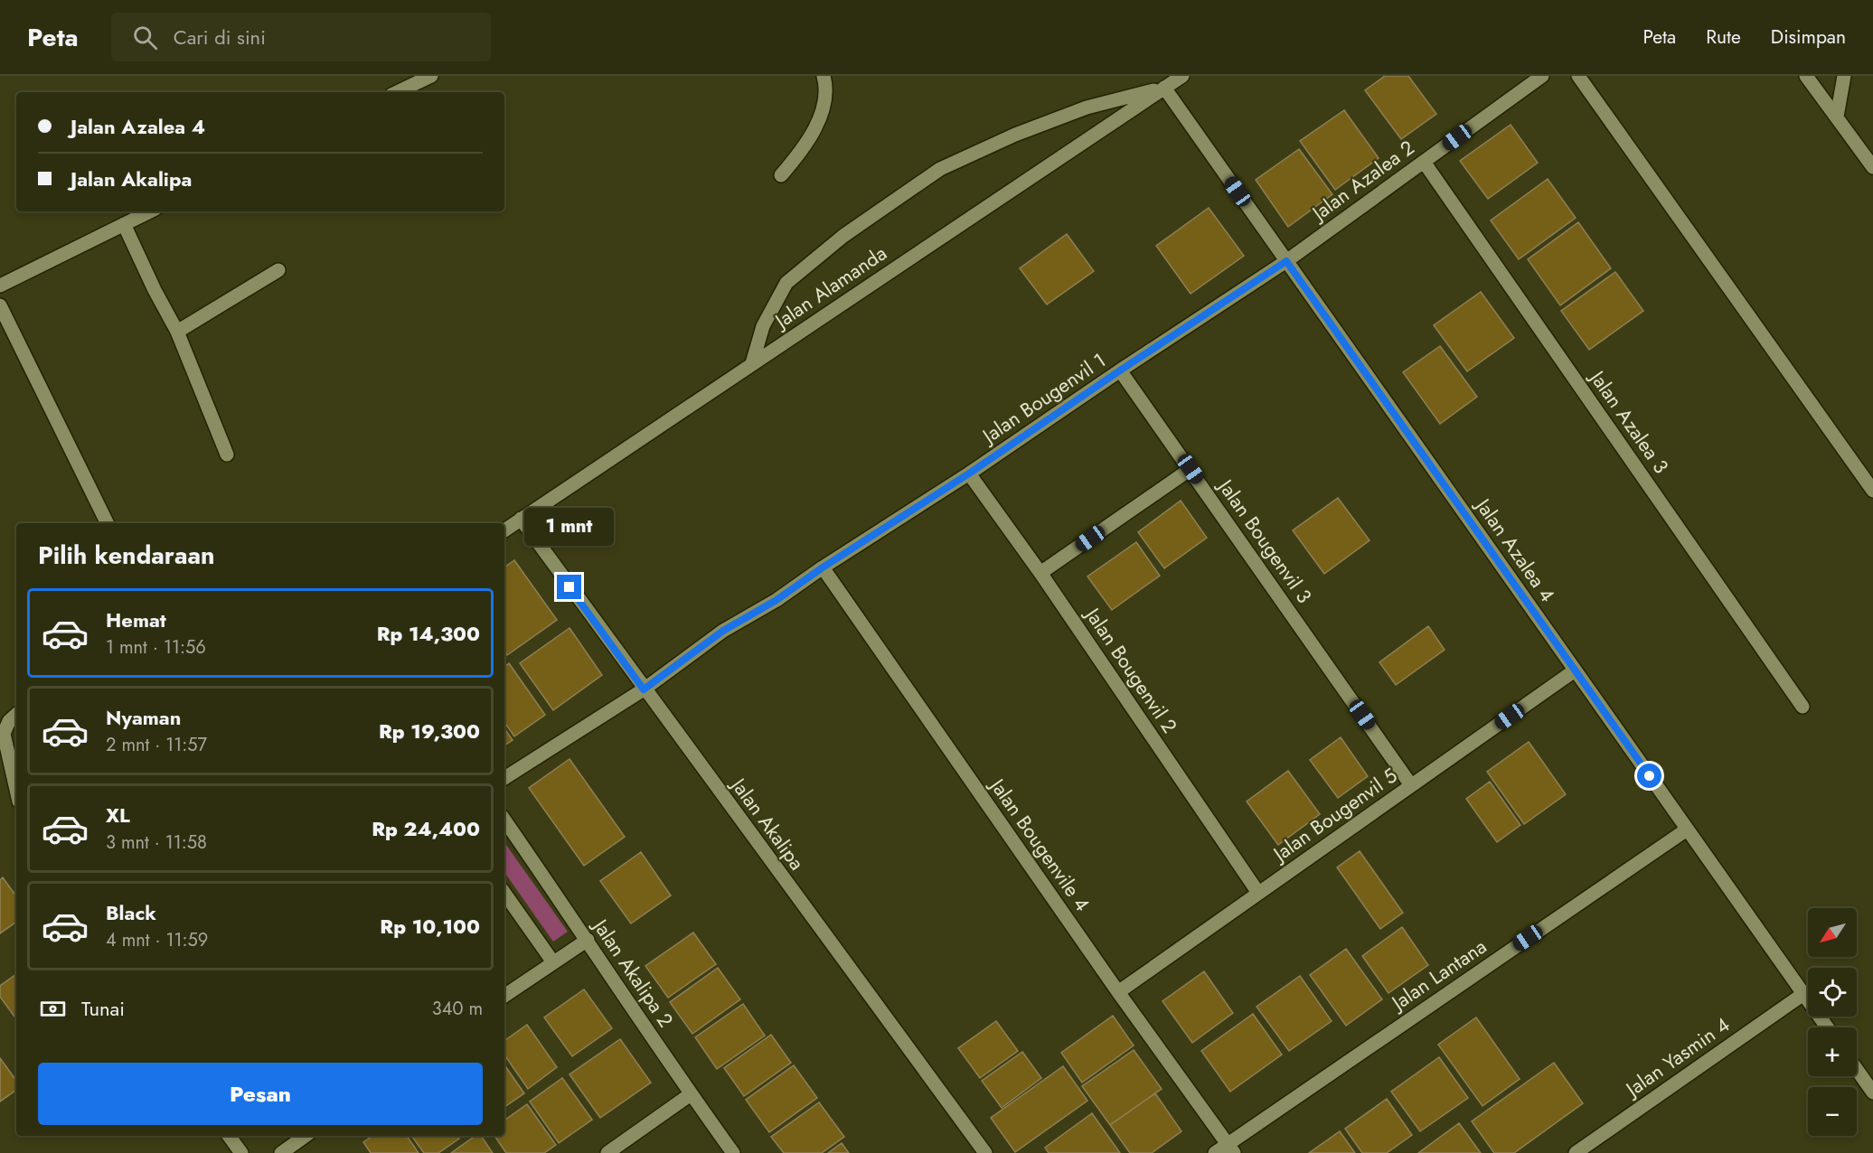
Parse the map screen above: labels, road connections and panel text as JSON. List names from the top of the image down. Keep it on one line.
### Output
{"streets":{"street":["Jalan Azalea 2","Jalan Alamanda","Jalan Bougenvil 1","Jalan Azalea 3","Jalan Bougenvil 3","Jalan Azalea 4","Jalan Bougenvil 2","Jalan Bougenvil 5","Jalan Akalipa","Jalan Bougenvile 4","Jalan Akalipa 2","Jalan Lantana","Jalan Yasmin 4"]},"crossings":[["Jalan Azalea 2","Jalan Bougenvil 1"],["Jalan Azalea 2","Jalan Azalea 3"],["Jalan Azalea 2","Jalan Azalea 4"],["Jalan Alamanda","Jalan Azalea 4"],["Jalan Alamanda","Jalan Akalipa"],["Jalan Bougenvil 1","Jalan Bougenvil 3"],["Jalan Bougenvil 1","Jalan Azalea 4"],["Jalan Bougenvil 1","Jalan Bougenvil 2"],["Jalan Bougenvil 1","Jalan Akalipa"],["Jalan Bougenvil 1","Jalan Bougenvile 4"],["Jalan Bougenvil 3","Jalan Bougenvil 5"],["Jalan Azalea 4","Jalan Bougenvil 5"],["Jalan Azalea 4","Jalan Lantana"],["Jalan Azalea 4","Jalan Yasmin 4"],["Jalan Bougenvil 2","Jalan Bougenvil 5"],["Jalan Bougenvil 5","Jalan Bougenvile 4"],["Jalan Bougenvile 4","Jalan Lantana"]],"north":"bottom left","page":{"header":"Peta","search":"Cari di sini","nav":["Peta","Rute","Disimpan"],"banner":["Jalan Azalea 4","Jalan Akalipa"],"bubble":"1 mnt","heading":"Pilih kendaraan","list":[{"name":"Hemat","note":"1 mnt · 11:56","value":"Rp 14,300"},{"name":"Nyaman","note":"2 mnt · 11:57","value":"Rp 19,300"},{"name":"XL","note":"3 mnt · 11:58","value":"Rp 24,400"},{"name":"Black","note":"4 mnt · 11:59","value":"Rp 10,100"}],"map_buttons":["+","−"],"pay":["Tunai","340 m"],"buttons":"Pesan"}}
